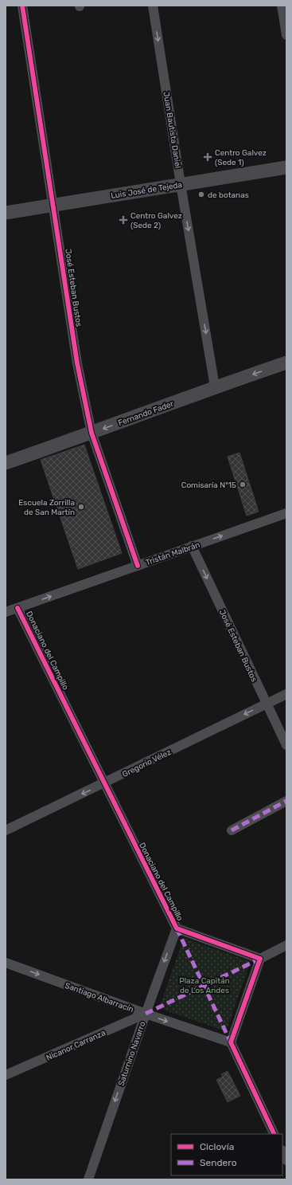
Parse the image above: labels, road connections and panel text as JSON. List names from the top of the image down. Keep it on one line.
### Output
{"streets":{"main road":["Luis José de Tejeda","Fernando Fader"],"street":["Juan Bautista Daniel","José Esteban Bustos","Tristán Malbrán","Donaciano del Campillo","Gregorio Vélez","Santiago Albarracín","Nicanor Carranza","Saturnino Navarro"]},"crossings":[["Juan Bautista Daniel","Luis José de Tejeda"],["Juan Bautista Daniel","Fernando Fader"],["Luis José de Tejeda","José Esteban Bustos"],["José Esteban Bustos","Fernando Fader"],["José Esteban Bustos","Tristán Malbrán"],["José Esteban Bustos","Gregorio Vélez"],["Tristán Malbrán","Donaciano del Campillo"],["Donaciano del Campillo","Gregorio Vélez"],["Donaciano del Campillo","Saturnino Navarro"],["Santiago Albarracín","Nicanor Carranza"],["Santiago Albarracín","Saturnino Navarro"],["Nicanor Carranza","Saturnino Navarro"]],"one_way":["Juan Bautista Daniel","Fernando Fader","Tristán Malbrán","Gregorio Vélez","Santiago Albarracín","Saturnino Navarro"],"parks":["Plaza Capitán de Los Andes"],"places":{"health":["Centro Galvez (Sede 1)","Centro Galvez (Sede 2)"],"other":["de botanas","Comisaría Nº15","Escuela Zorrilla de San Martín"]},"legend":["Ciclovía","Sendero"]}
